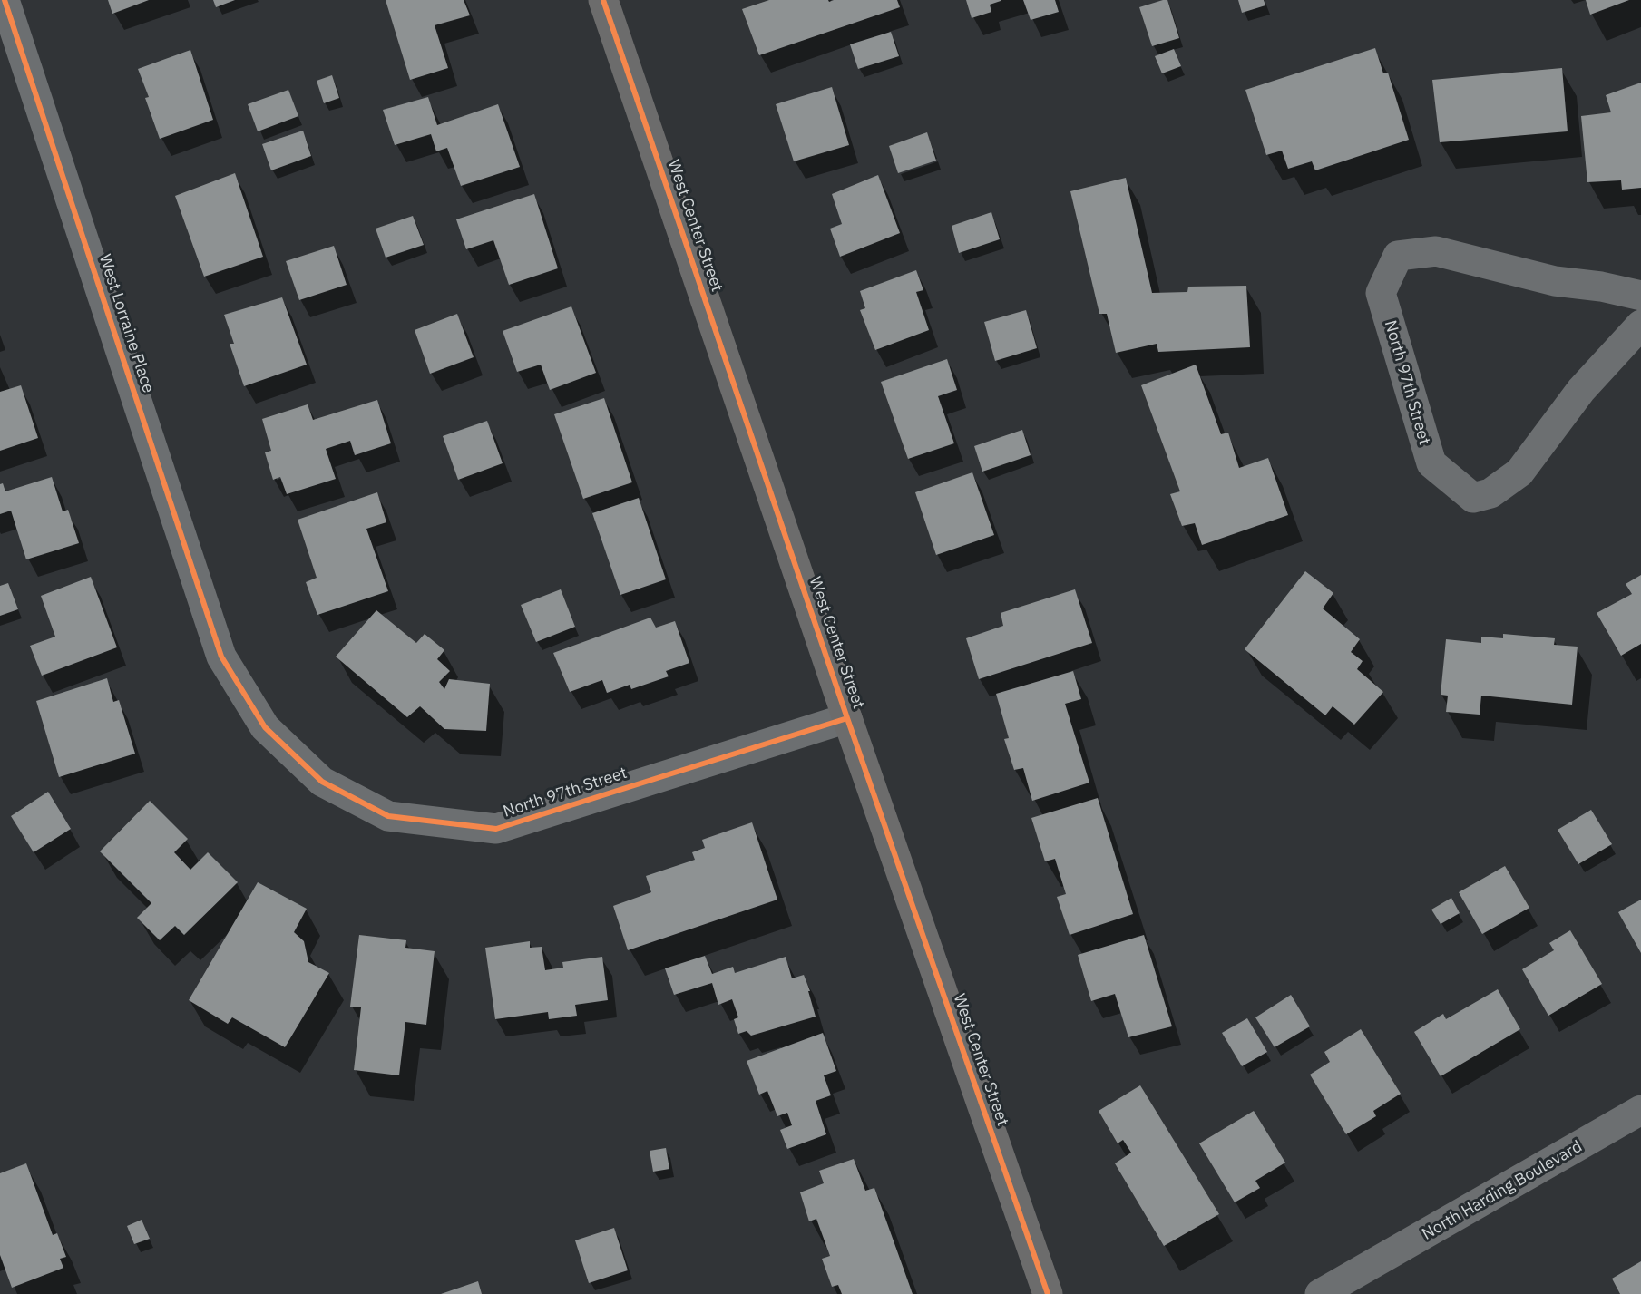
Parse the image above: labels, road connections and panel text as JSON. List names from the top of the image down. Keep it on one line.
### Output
{"streets":{"street":["West Center Street","West Lorraine Place","North 97th Street","North Harding Boulevard"]},"crossings":[["West Center Street","North 97th Street"],["West Lorraine Place","North 97th Street"]]}
